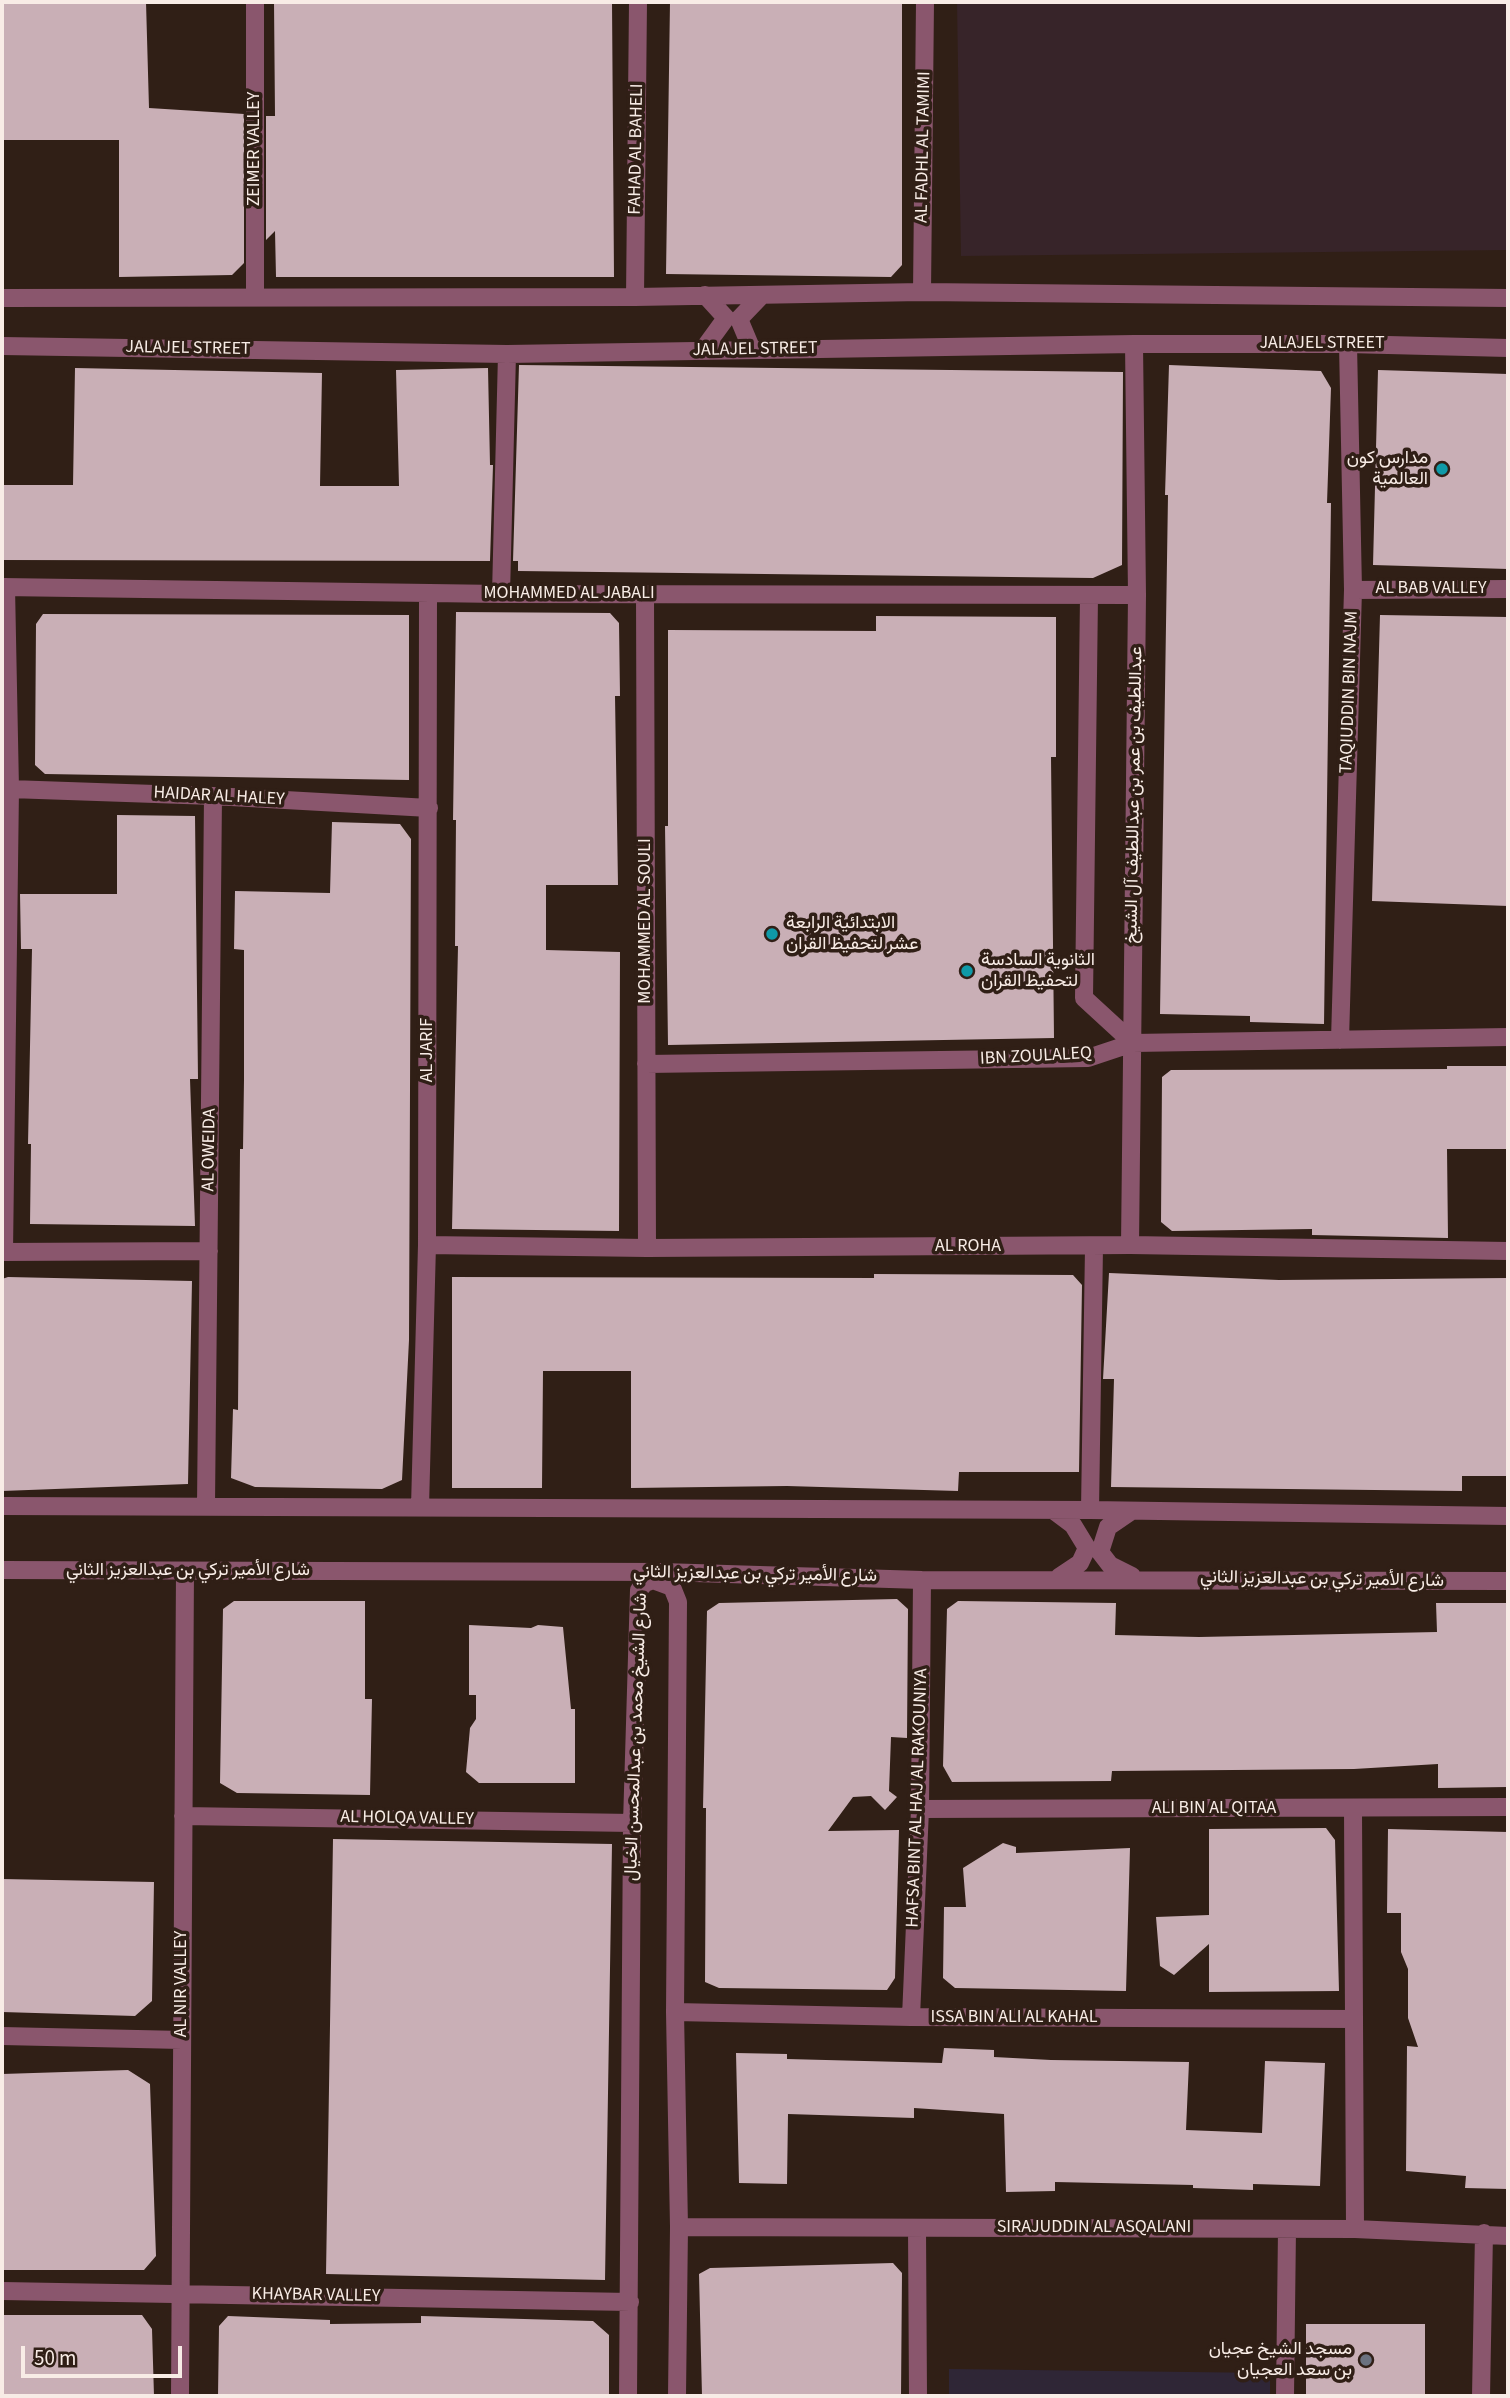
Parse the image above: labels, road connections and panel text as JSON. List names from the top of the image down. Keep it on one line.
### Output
{"streets":{"street":["AL FADHL AL TAMIMI","ZEIMER VALLEY","FAHAD AL BAHELI","JALAJEL STREET","AL BAB VALLEY","MOHAMMED AL JABALI","TAQIUDDIN BIN NAJM","عبداللطيف بن عمر بن عبداللطيف آل الشيخ","HAIDAR AL HALEY","MOHAMMED AL SOULI","AL JARIF","IBN ZOULALEQ","AL OWEIDA","AL ROHA","شارع الأمير تركي بن عبدالعزيز الثاني","شارع الشيخ محمد بن عبدالمحسن الخيال","HAFSA BINT AL HAJ AL RAKOUNIYA","ALI BIN AL QITAA","AL HOLQA VALLEY","AL NIR VALLEY","ISSA BIN ALI AL KAHAL","SIRAJUDDIN AL ASQALANI","KHAYBAR VALLEY"]},"crossings":[["JALAJEL STREET","TAQIUDDIN BIN NAJM"],["JALAJEL STREET","عبداللطيف بن عمر بن عبداللطيف آل الشيخ"],["AL BAB VALLEY","TAQIUDDIN BIN NAJM"],["MOHAMMED AL JABALI","عبداللطيف بن عمر بن عبداللطيف آل الشيخ"],["MOHAMMED AL JABALI","MOHAMMED AL SOULI"],["MOHAMMED AL JABALI","AL JARIF"],["TAQIUDDIN BIN NAJM","IBN ZOULALEQ"],["عبداللطيف بن عمر بن عبداللطيف آل الشيخ","IBN ZOULALEQ"],["عبداللطيف بن عمر بن عبداللطيف آل الشيخ","AL ROHA"],["HAIDAR AL HALEY","AL JARIF"],["HAIDAR AL HALEY","AL OWEIDA"],["MOHAMMED AL SOULI","IBN ZOULALEQ"],["MOHAMMED AL SOULI","AL ROHA"],["AL JARIF","AL ROHA"],["شارع الأمير تركي بن عبدالعزيز الثاني","HAFSA BINT AL HAJ AL RAKOUNIYA"],["شارع الأمير تركي بن عبدالعزيز الثاني","AL NIR VALLEY"],["شارع الشيخ محمد بن عبدالمحسن الخيال","AL HOLQA VALLEY"],["شارع الشيخ محمد بن عبدالمحسن الخيال","ISSA BIN ALI AL KAHAL"],["شارع الشيخ محمد بن عبدالمحسن الخيال","SIRAJUDDIN AL ASQALANI"],["شارع الشيخ محمد بن عبدالمحسن الخيال","KHAYBAR VALLEY"],["HAFSA BINT AL HAJ AL RAKOUNIYA","ALI BIN AL QITAA"],["HAFSA BINT AL HAJ AL RAKOUNIYA","ISSA BIN ALI AL KAHAL"],["AL HOLQA VALLEY","AL NIR VALLEY"],["AL NIR VALLEY","KHAYBAR VALLEY"]],"places":["مدارس كون العالمية","الابتدائية الرابعة عشر لتحفيظ القران","الثانوية السادسة لتحفيظ القران","مسجد الشيخ عجيان بن سعد العجيان"],"scale_bar":"50 m"}
